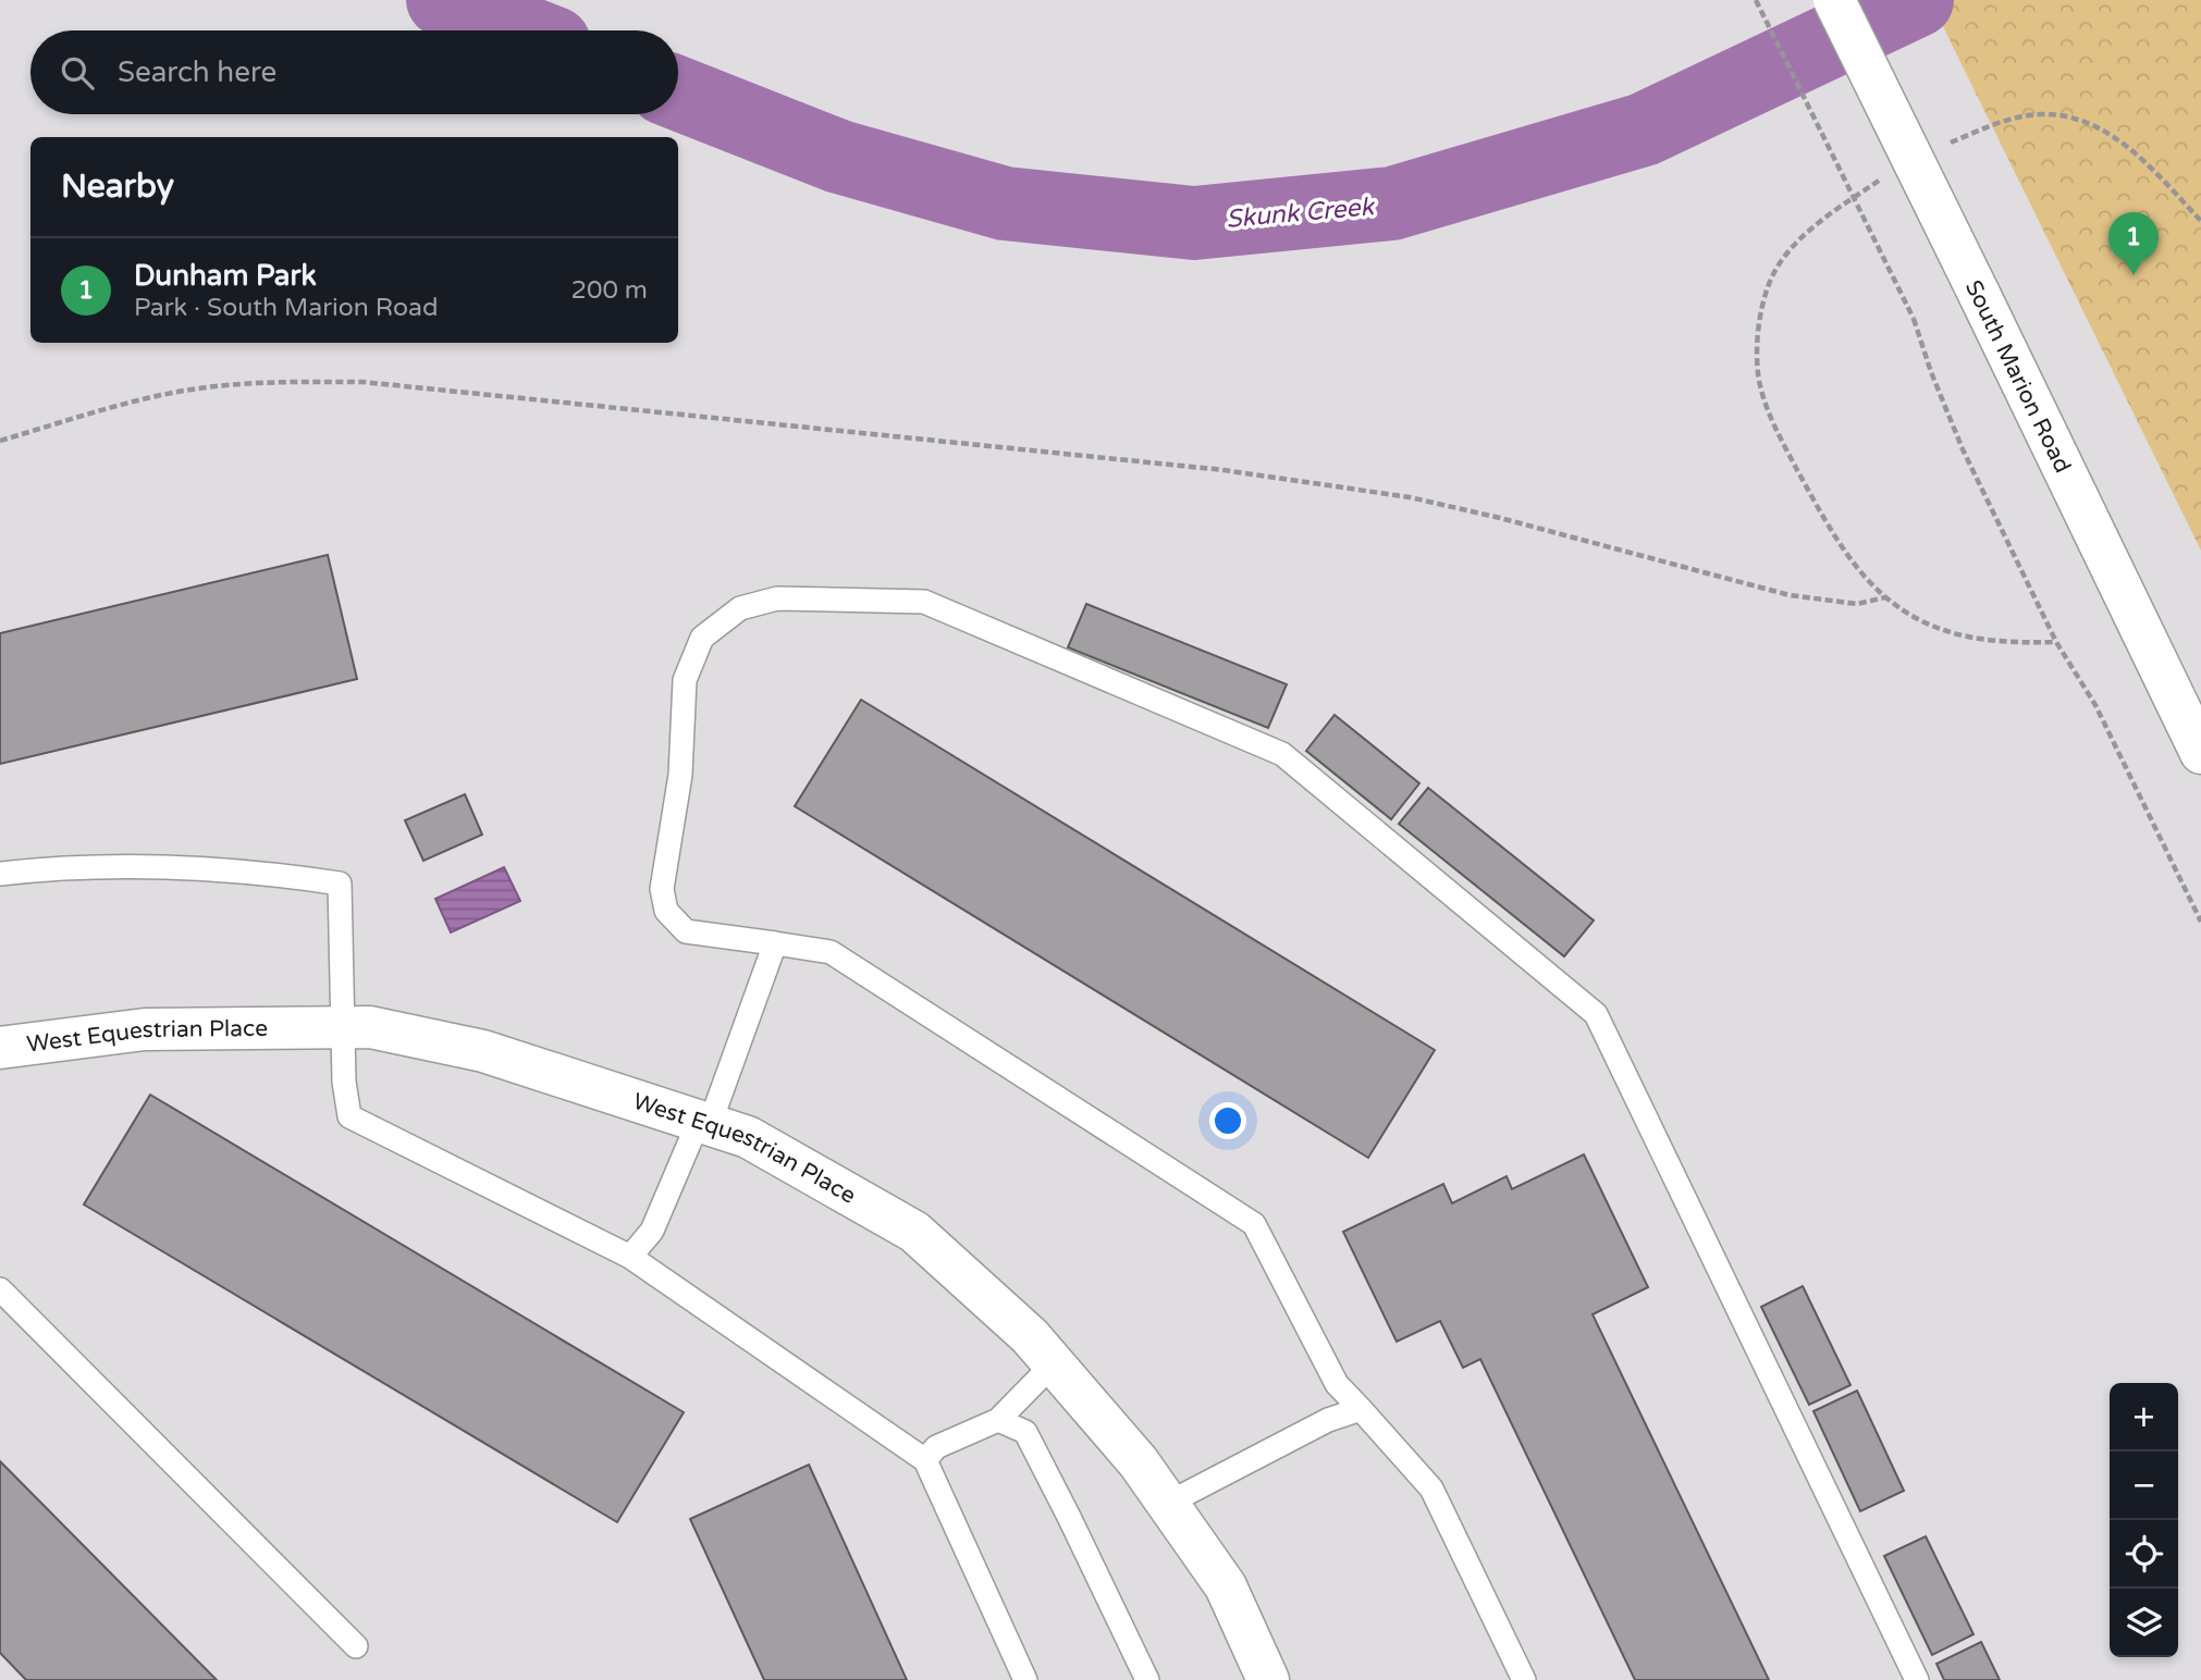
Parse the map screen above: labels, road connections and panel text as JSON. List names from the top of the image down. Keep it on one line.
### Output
{"streets":{"street":["South Marion Road","West Equestrian Place"]},"water":["Skunk Creek"],"page":{"search":"Search here","heading":"Nearby","pins":"1","list":[{"mark":"1","name":"Dunham Park","note":"Park · South Marion Road","value":"200 m"}],"map_buttons":["+","−"]}}
